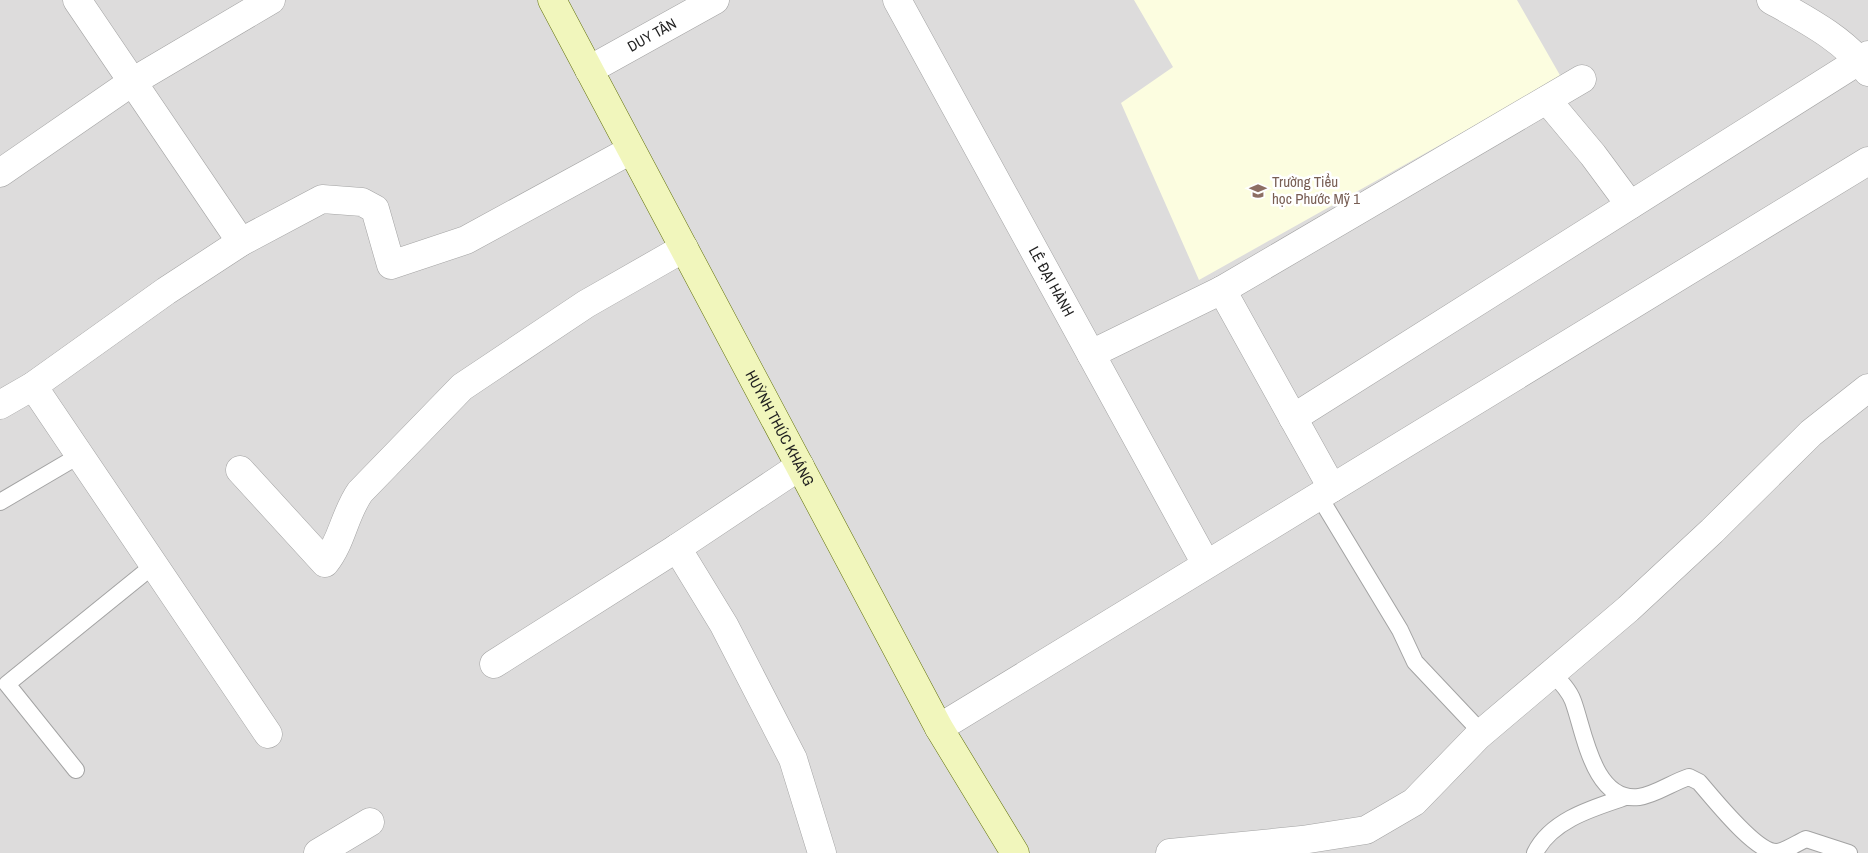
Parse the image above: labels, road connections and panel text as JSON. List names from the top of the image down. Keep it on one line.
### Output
{"streets":{"street":["DUY TÂN","LÊ ĐẠI HÀNH","HUỲNH THÚC KHÁNG"]},"crossings":[["DUY TÂN","HUỲNH THÚC KHÁNG"]],"places":{"school or university":["Trường Tiểu học Phước Mỹ 1"]}}
